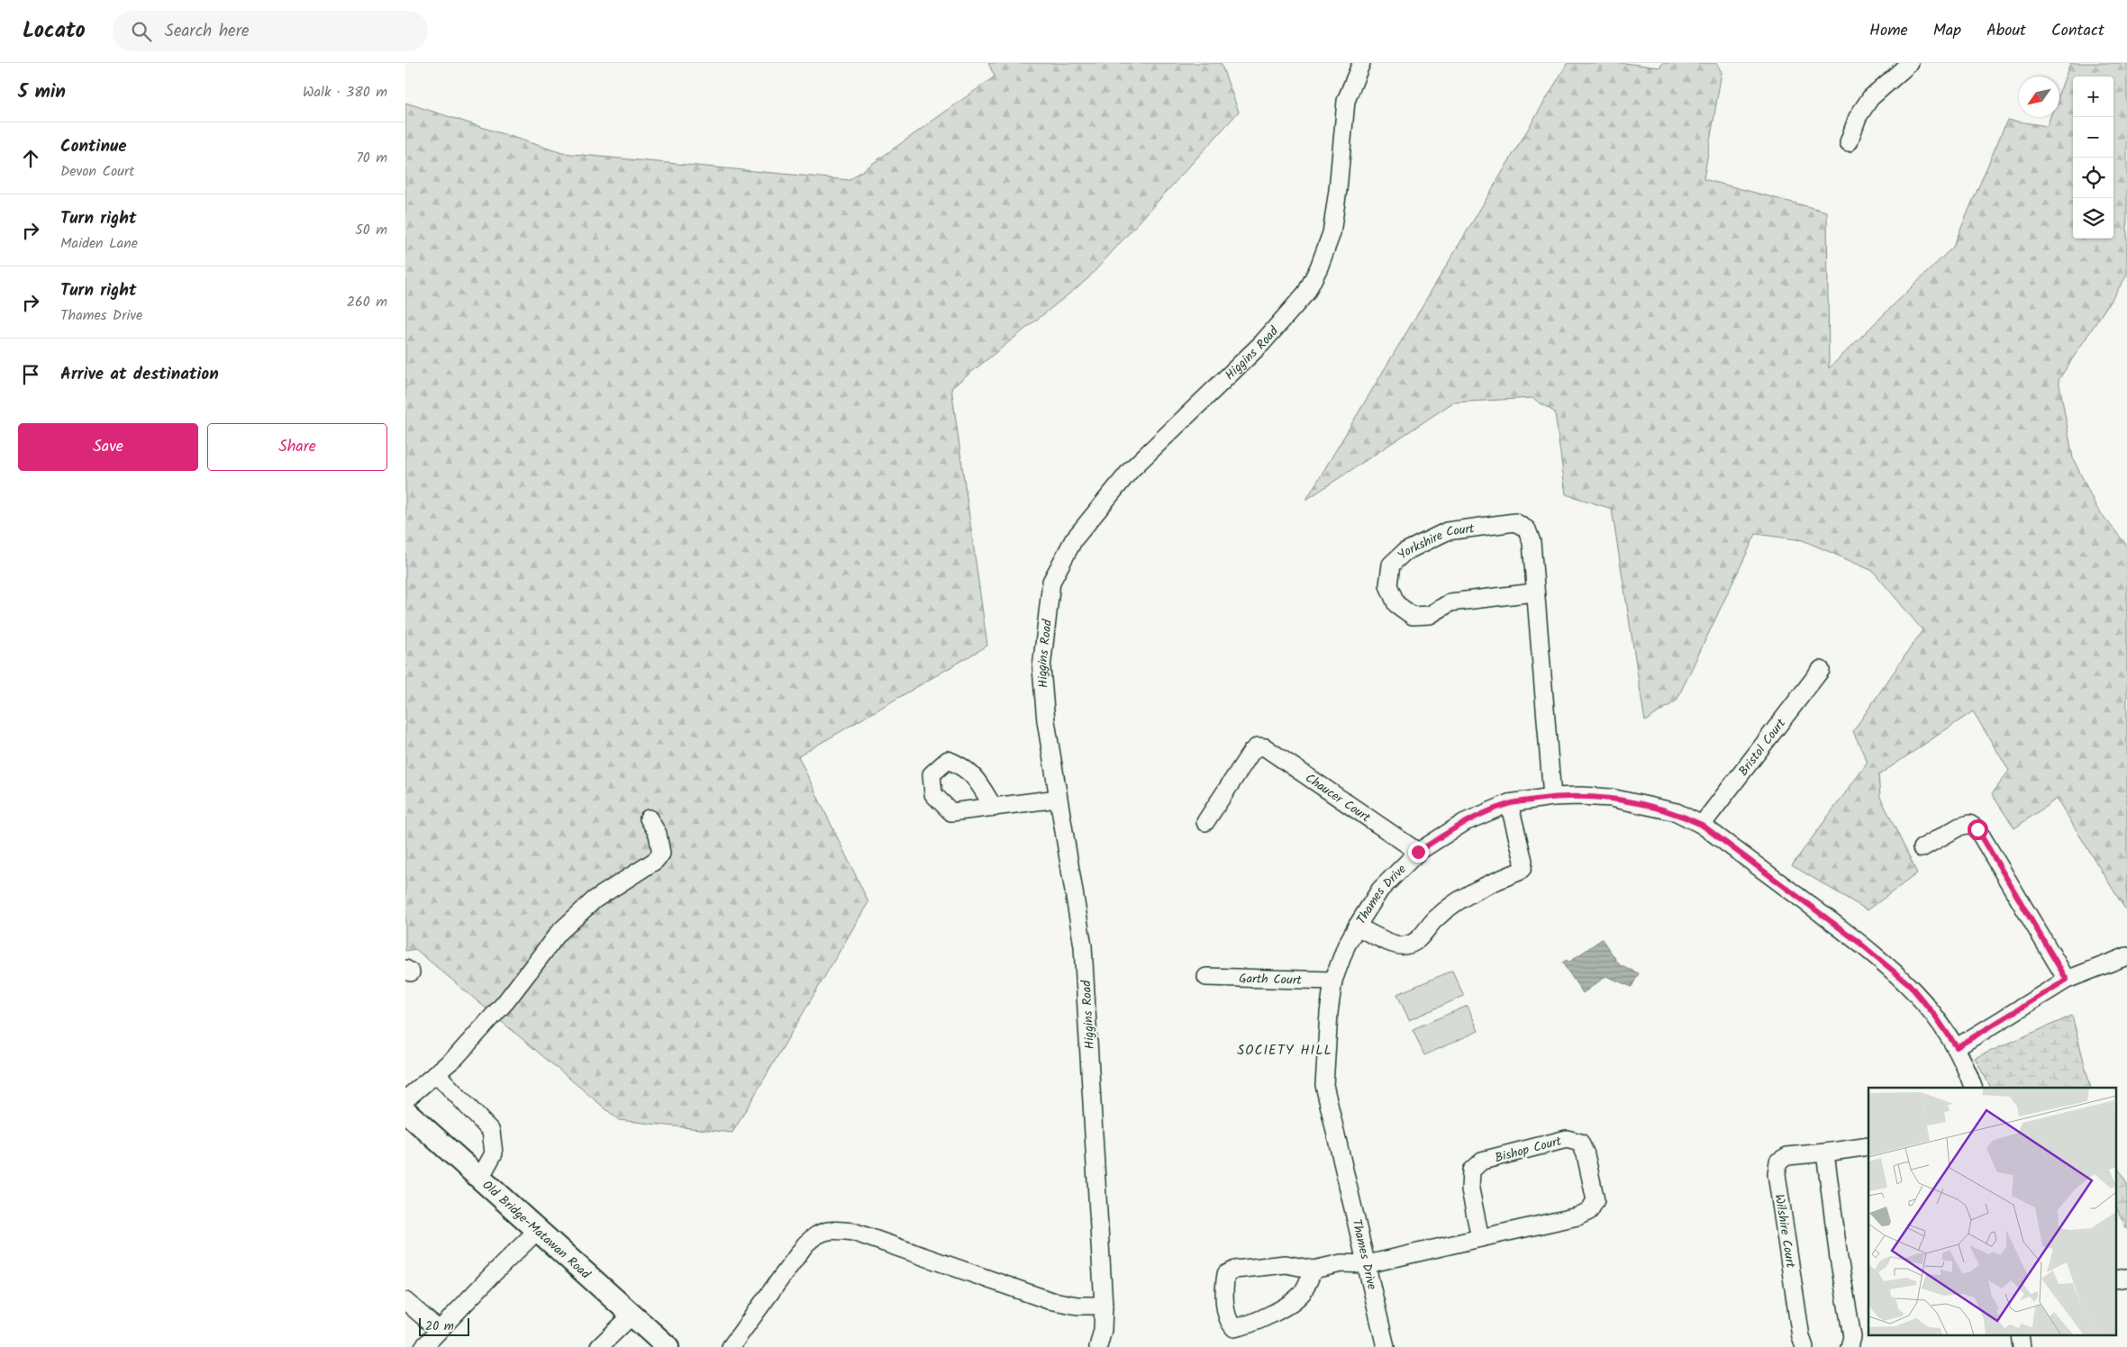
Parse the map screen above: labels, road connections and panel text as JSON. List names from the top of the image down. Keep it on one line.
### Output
{"streets":{"main road":["Old Bridge-Matawan Road"],"street":["Higgins Road","Yorkshire Court","Bristol Court","Chaucer Court","Thames Drive","Garth Court","Bishop Court","Wilshire Court"]},"crossings":[["Yorkshire Court","Thames Drive"],["Bristol Court","Thames Drive"],["Chaucer Court","Thames Drive"],["Thames Drive","Garth Court"],["Thames Drive","Bishop Court"]],"districts":["SOCIETY HILL"],"scale_bar":"20 m","north":"bottom left","page":{"header":"Locato","search":"Search here","nav":["Home","Map","About","Contact"],"heading":["5 min","Walk · 380 m"],"map_buttons":["+","−"],"list":[["Continue","Devon Court","70 m"],["Turn right","Maiden Lane","50 m"],["Turn right","Thames Drive","260 m"],"Arrive at destination"],"buttons":["Save","Share"],"scale":"20 m"}}
